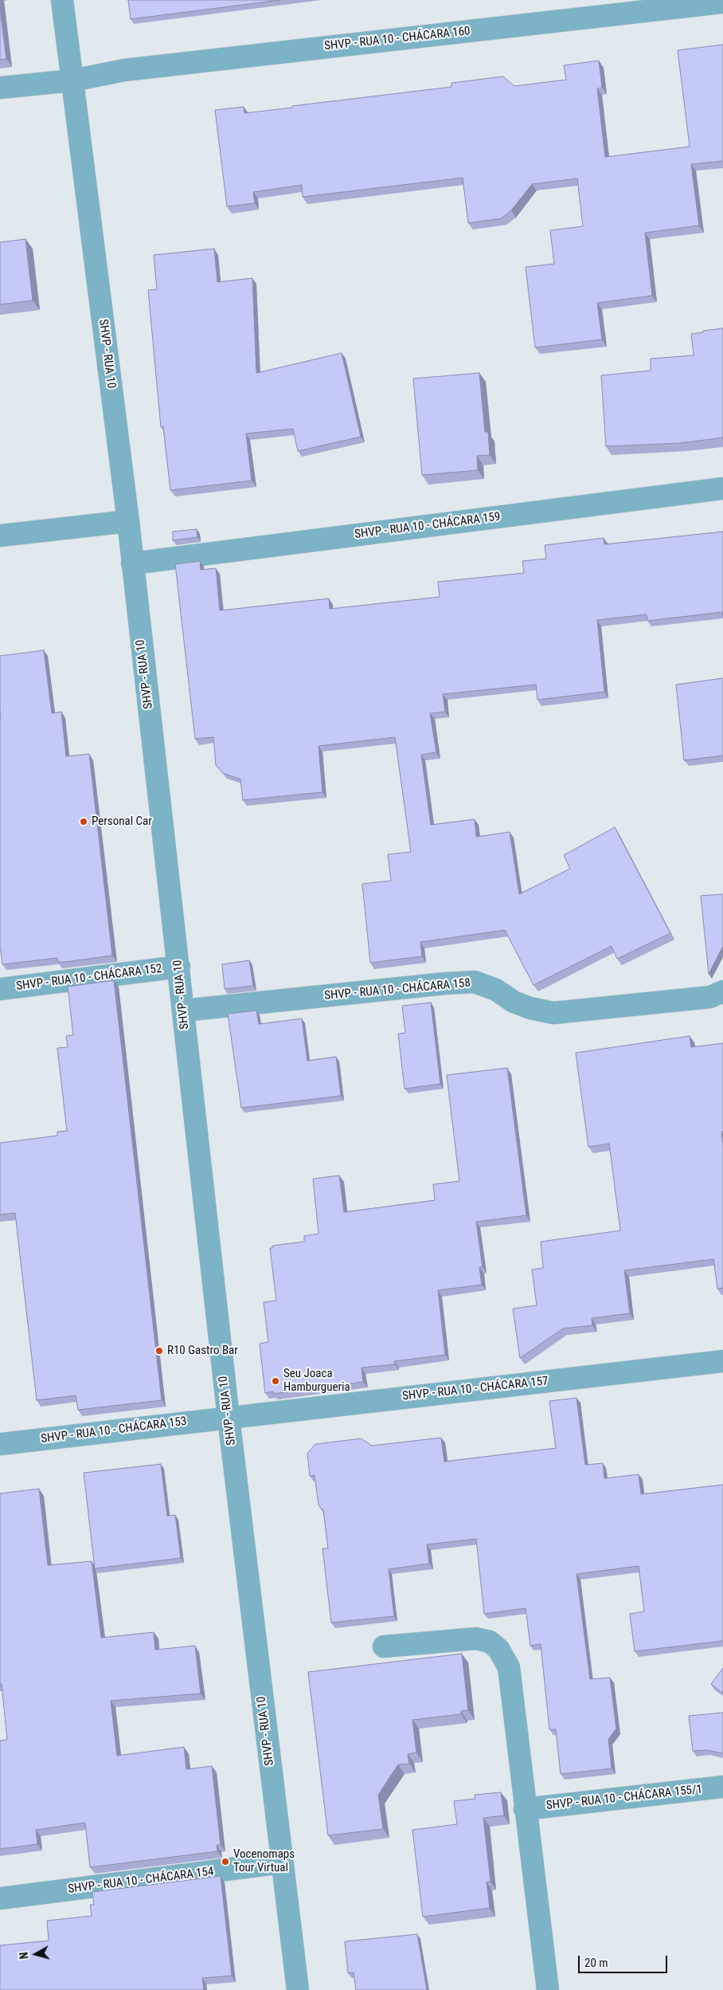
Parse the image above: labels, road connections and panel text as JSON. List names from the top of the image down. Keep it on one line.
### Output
{"streets":{"street":["SHVP - RUA 10 - CHÁCARA 160","SHVP - RUA 10","SHVP - RUA 10 - CHÁCARA 159","SHVP - RUA 10 - CHÁCARA 152","SHVP - RUA 10 - CHÁCARA 158","SHVP - RUA 10 - CHÁCARA 157","SHVP - RUA 10 - CHÁCARA 153","SHVP - RUA 10 - CHÁCARA 155/1","SHVP - RUA 10 - CHÁCARA 154"]},"crossings":[["SHVP - RUA 10 - CHÁCARA 160","SHVP - RUA 10"],["SHVP - RUA 10","SHVP - RUA 10 - CHÁCARA 159"],["SHVP - RUA 10","SHVP - RUA 10 - CHÁCARA 152"],["SHVP - RUA 10","SHVP - RUA 10 - CHÁCARA 158"],["SHVP - RUA 10","SHVP - RUA 10 - CHÁCARA 157"],["SHVP - RUA 10","SHVP - RUA 10 - CHÁCARA 153"],["SHVP - RUA 10","SHVP - RUA 10 - CHÁCARA 154"],["SHVP - RUA 10 - CHÁCARA 157","SHVP - RUA 10 - CHÁCARA 153"]],"places":["Personal Car","R10 Gastro Bar","Seu Joaca Hamburgueria","Vocenomaps Tour Virtual"],"scale_bar":"20 m","north":"left"}
